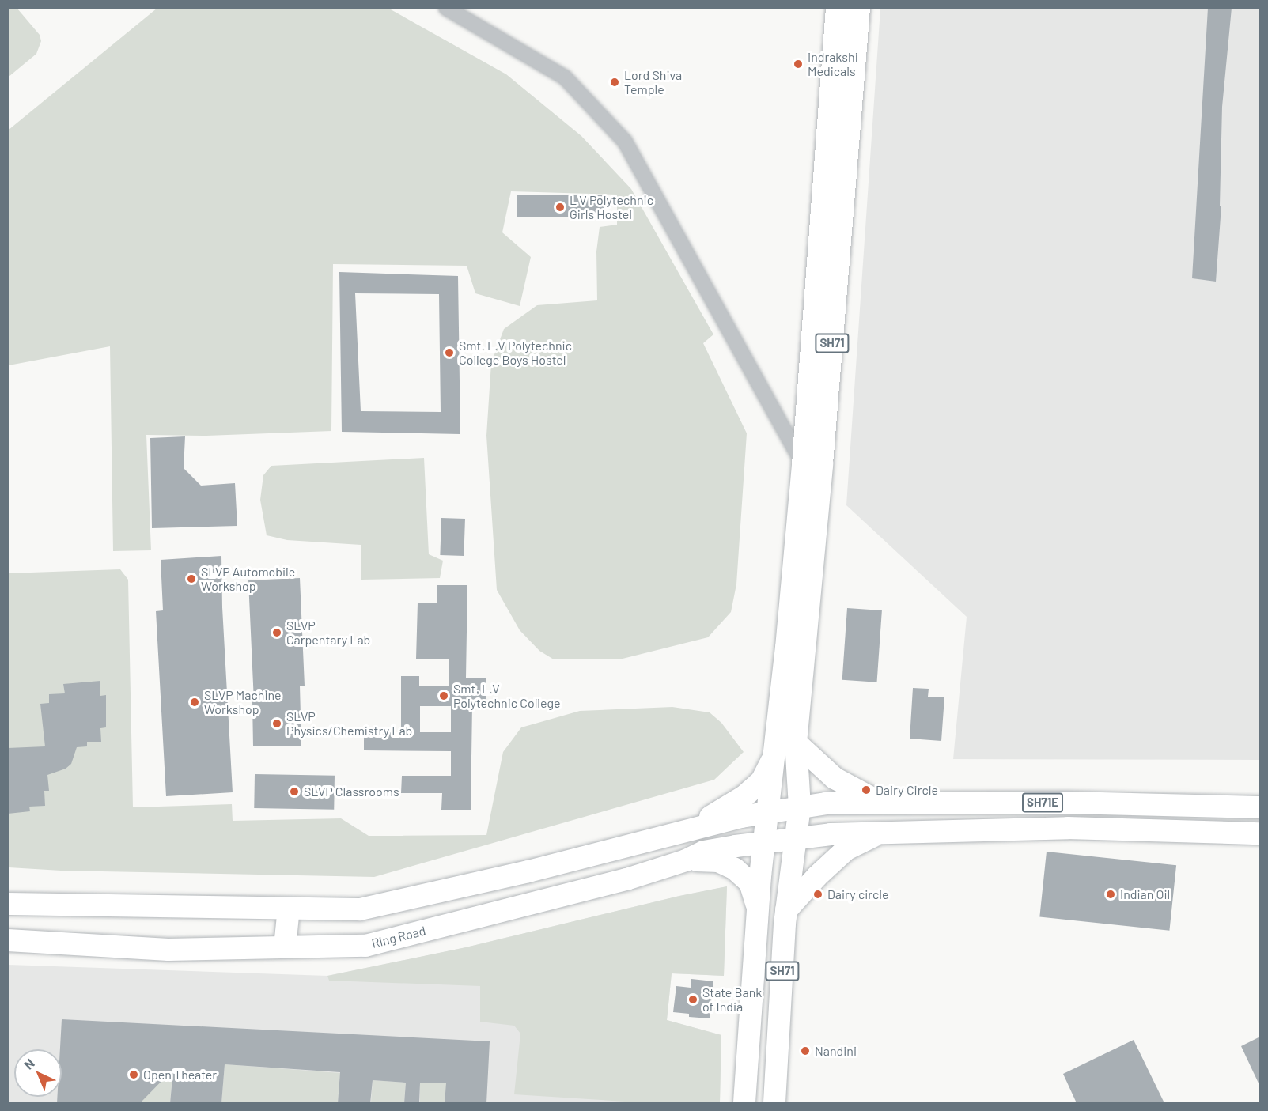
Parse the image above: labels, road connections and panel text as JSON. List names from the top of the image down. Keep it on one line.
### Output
{"streets":{"main road":["SH71","SH71E","Ring Road"]},"crossings":[["SH71","SH71E"],["SH71","Ring Road"],["SH71E","Ring Road"]],"places":["Indrakshi Medicals","Lord Shiva Temple","L V Polytechnic Girls Hostel","Smt. L.V Polytechnic College Boys Hostel","SLVP Automobile Workshop","SLVP Carpentary Lab","Smt. L.V Polytechnic College","SLVP Machine Workshop","SLVP Physics/Chemistry Lab","Dairy Circle","SLVP Classrooms","Dairy circle","Indian Oil","State Bank of India","Nandini","Open Theater"],"north":"top left"}
